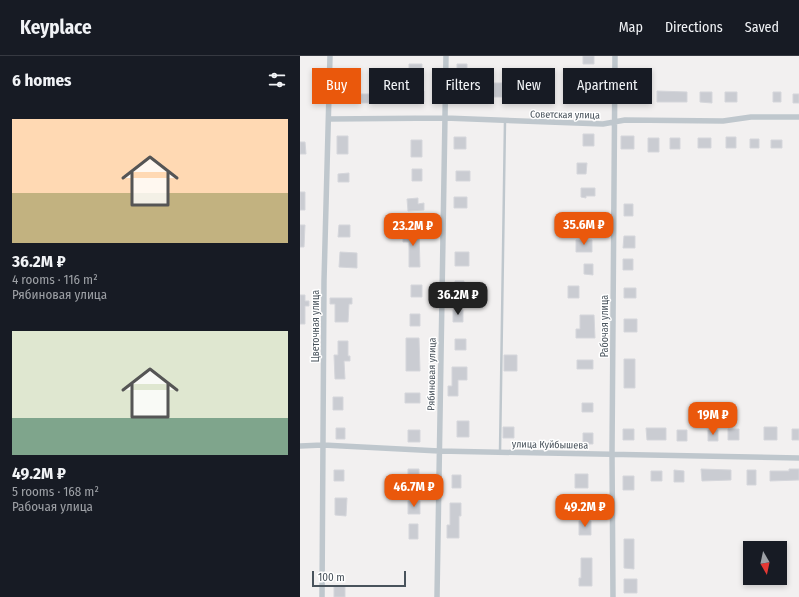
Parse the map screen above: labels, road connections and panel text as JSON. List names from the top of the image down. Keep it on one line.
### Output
{"streets":{"street":["Советская улица","Цветочная улица","Рабочая улица","Рябиновая улица","улица Куйбышева"]},"crossings":[["Советская улица","Цветочная улица"],["Советская улица","Рабочая улица"],["Советская улица","Рябиновая улица"],["Цветочная улица","улица Куйбышева"],["Рабочая улица","улица Куйбышева"],["Рябиновая улица","улица Куйбышева"]],"scale_bar":"100 m","north":"bottom","page":{"header":"Keyplace","nav":["Map","Directions","Saved"],"heading":"6 homes","chip":["Buy","Rent","Filters","New","Apartment"],"list":[{"name":"36.2M ₽","note":"4 rooms · 116 m² · Рябиновая улица"},{"name":"49.2M ₽","note":"5 rooms · 168 m² · Рабочая улица"}],"price":["35.6M ₽","23.2M ₽","36.2M ₽","19M ₽","46.7M ₽","49.2M ₽"],"scale":"100 m"}}
